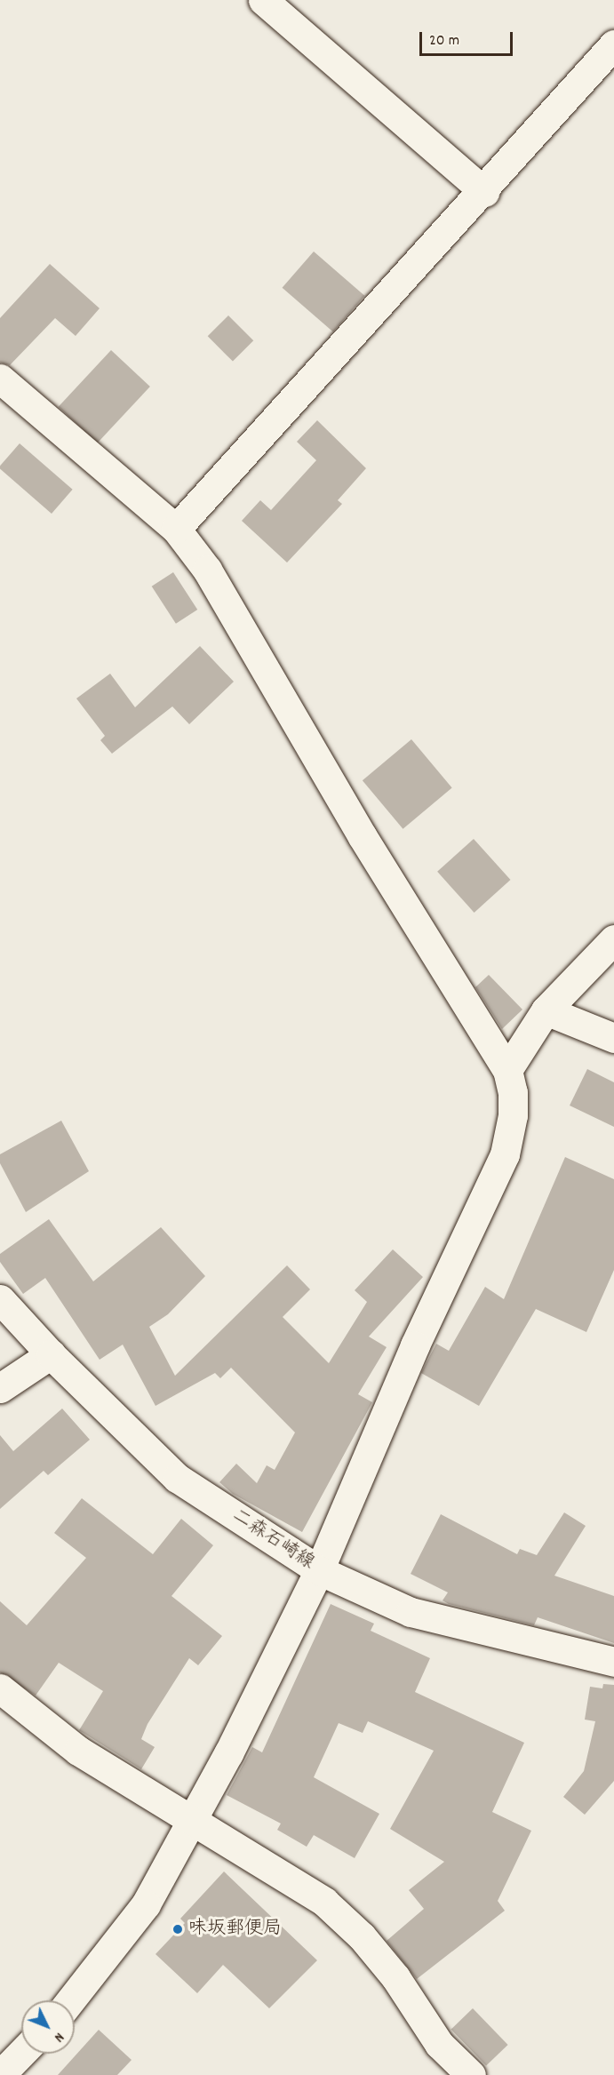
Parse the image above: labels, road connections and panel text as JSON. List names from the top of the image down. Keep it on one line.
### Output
{"streets":{"street":["二森石崎線"]},"places":["味坂郵便局"],"scale_bar":"20 m","north":"bottom right"}
